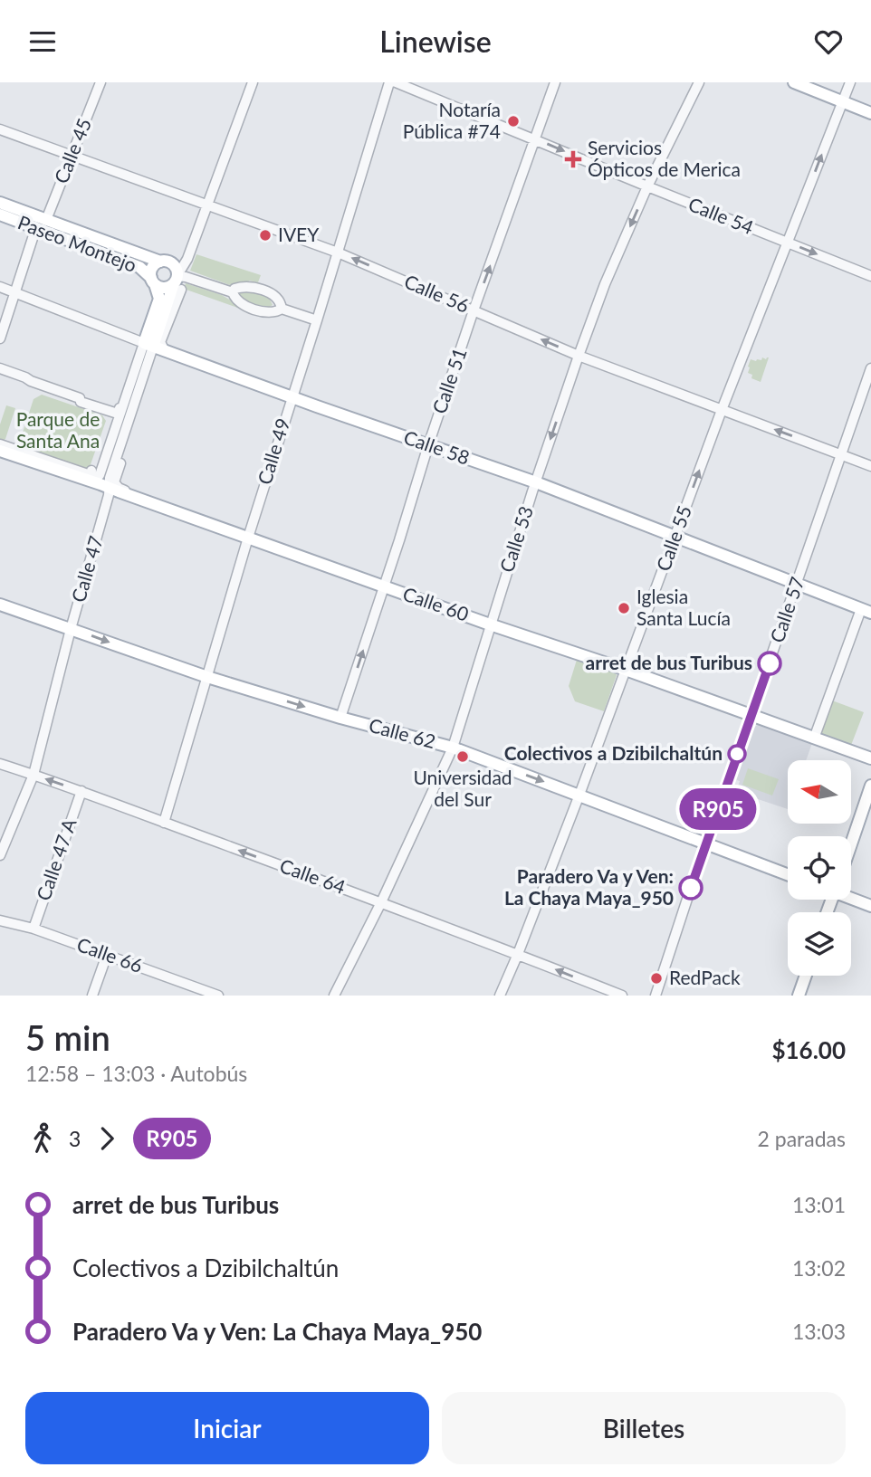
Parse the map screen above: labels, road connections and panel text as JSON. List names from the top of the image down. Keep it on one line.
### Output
{"streets":{"main road":["Paseo Montejo","Calle 58","Calle 47","Calle 60","Calle 62"],"street":["Calle 45","Calle 54","Calle 56","Calle 51","Calle 49","Calle 55","Calle 53","Calle 57","Calle 47 A","Calle 64","Calle 66"]},"crossings":[["Calle 45","Calle 56"],["Calle 54","Calle 51"],["Calle 54","Calle 55"],["Calle 54","Calle 53"],["Paseo Montejo","Calle 47"],["Calle 56","Calle 51"],["Calle 56","Calle 49"],["Calle 56","Calle 55"],["Calle 56","Calle 53"],["Calle 56","Calle 47"],["Calle 56","Calle 57"],["Calle 51","Calle 58"],["Calle 51","Calle 60"],["Calle 51","Calle 62"],["Calle 58","Calle 49"],["Calle 58","Calle 55"],["Calle 58","Calle 53"],["Calle 58","Calle 47"],["Calle 58","Calle 57"],["Calle 49","Calle 60"],["Calle 49","Calle 62"],["Calle 49","Calle 64"],["Calle 55","Calle 60"],["Calle 55","Calle 62"],["Calle 55","Calle 64"],["Calle 53","Calle 60"],["Calle 53","Calle 62"],["Calle 53","Calle 64"],["Calle 47","Calle 60"],["Calle 47","Calle 62"],["Calle 47","Calle 64"],["Calle 60","Calle 57"],["Calle 57","Calle 62"],["Calle 47 A","Calle 64"],["Calle 47 A","Calle 66"]],"one_way":["Calle 54","Calle 56","Calle 51","Calle 62","Calle 64"],"parks":["Parque de Santa Ana"],"places":{"other":["Notaría Pública #74","IVEY","Iglesia Santa Lucía","arret de bus Turibus","Colectivos a Dzibilchaltún","Universidad del Sur","Paradero Va y Ven: La Chaya Maya_950","RedPack"],"health":["Servicios Ópticos de Merica"]},"lines":["bus line R905"],"north":"left","page":{"header":"Linewise","on_map":"R905","heading":["5 min","12:58 – 13:03 · Autobús","$16.00"],"legs":["3","R905","2 paradas"],"list":[{"name":"arret de bus Turibus","value":"13:01"},{"name":"Colectivos a Dzibilchaltún","value":"13:02"},{"name":"Paradero Va y Ven: La Chaya Maya_950","value":"13:03"}],"buttons":["Iniciar","Billetes"]}}
